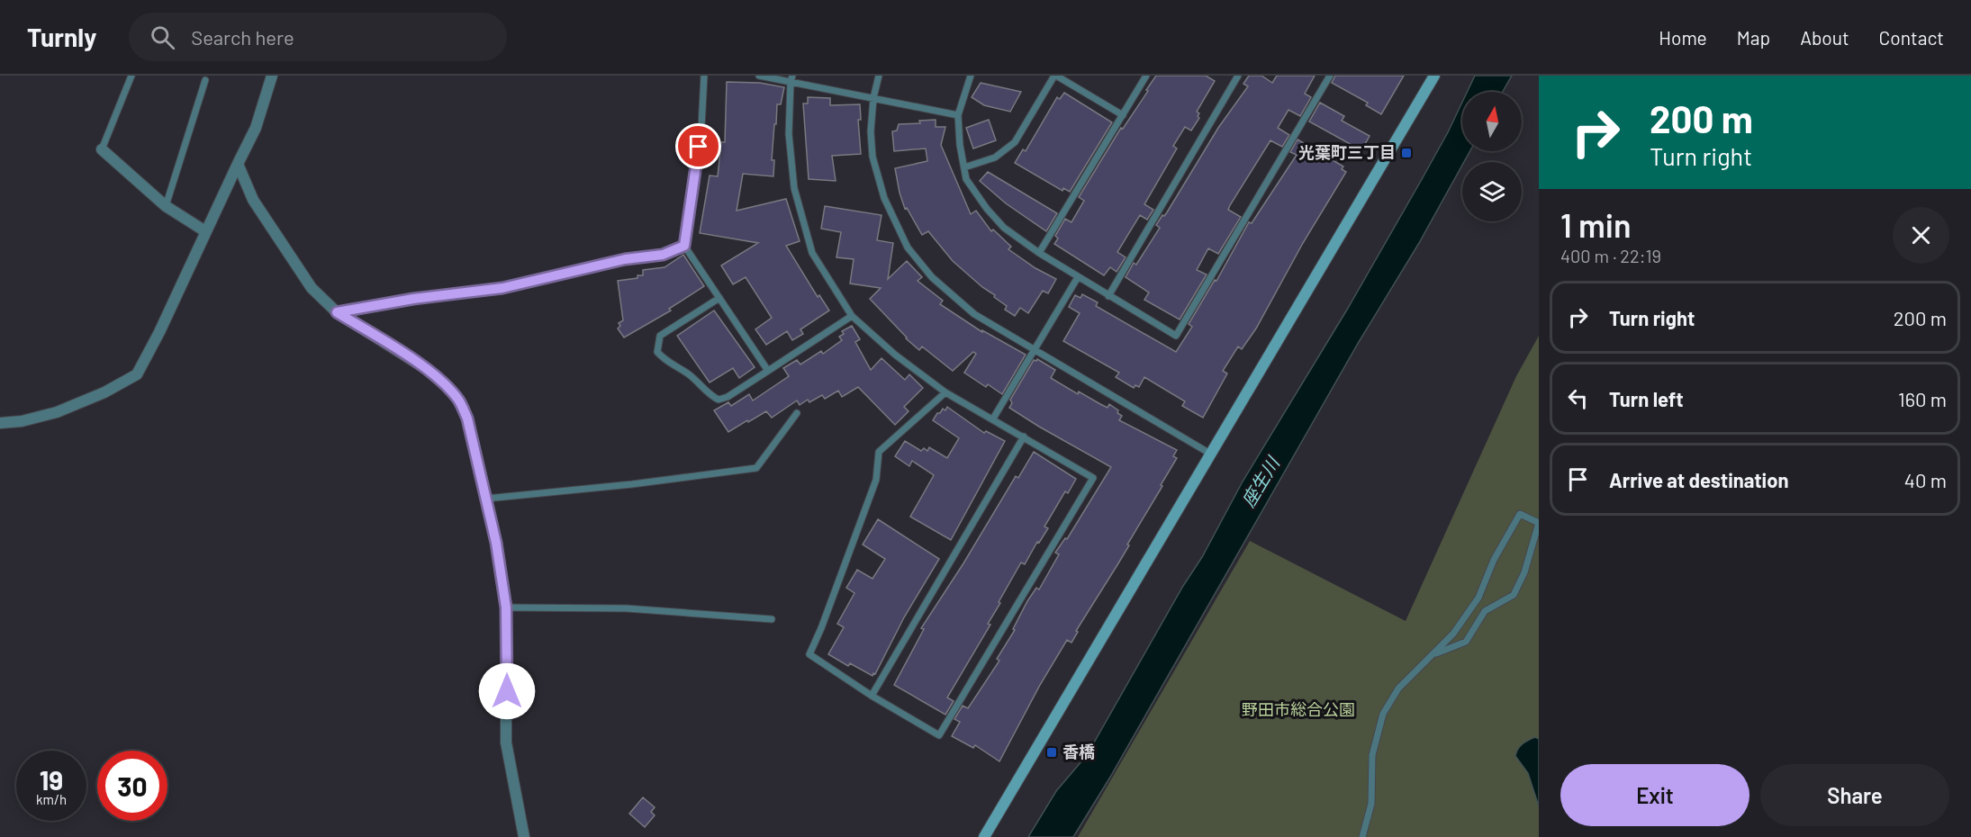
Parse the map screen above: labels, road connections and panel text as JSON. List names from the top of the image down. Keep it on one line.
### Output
{"water":["座生川"],"parks":["野田市総合公園"],"places":{"transit":["光葉町三丁目","香橋"]},"north":"top","page":{"header":"Turnly","search":"Search here","nav":["Home","Map","About","Contact"],"turn":["200 m","Turn right"],"heading":["1 min","400 m · 22:19"],"list":[{"name":"Turn right","value":"200 m"},{"name":"Turn left","value":"160 m"},{"name":"Arrive at destination","value":"40 m"}],"speed":"19 km/h","limit":"30","buttons":["Exit","Share"]}}
